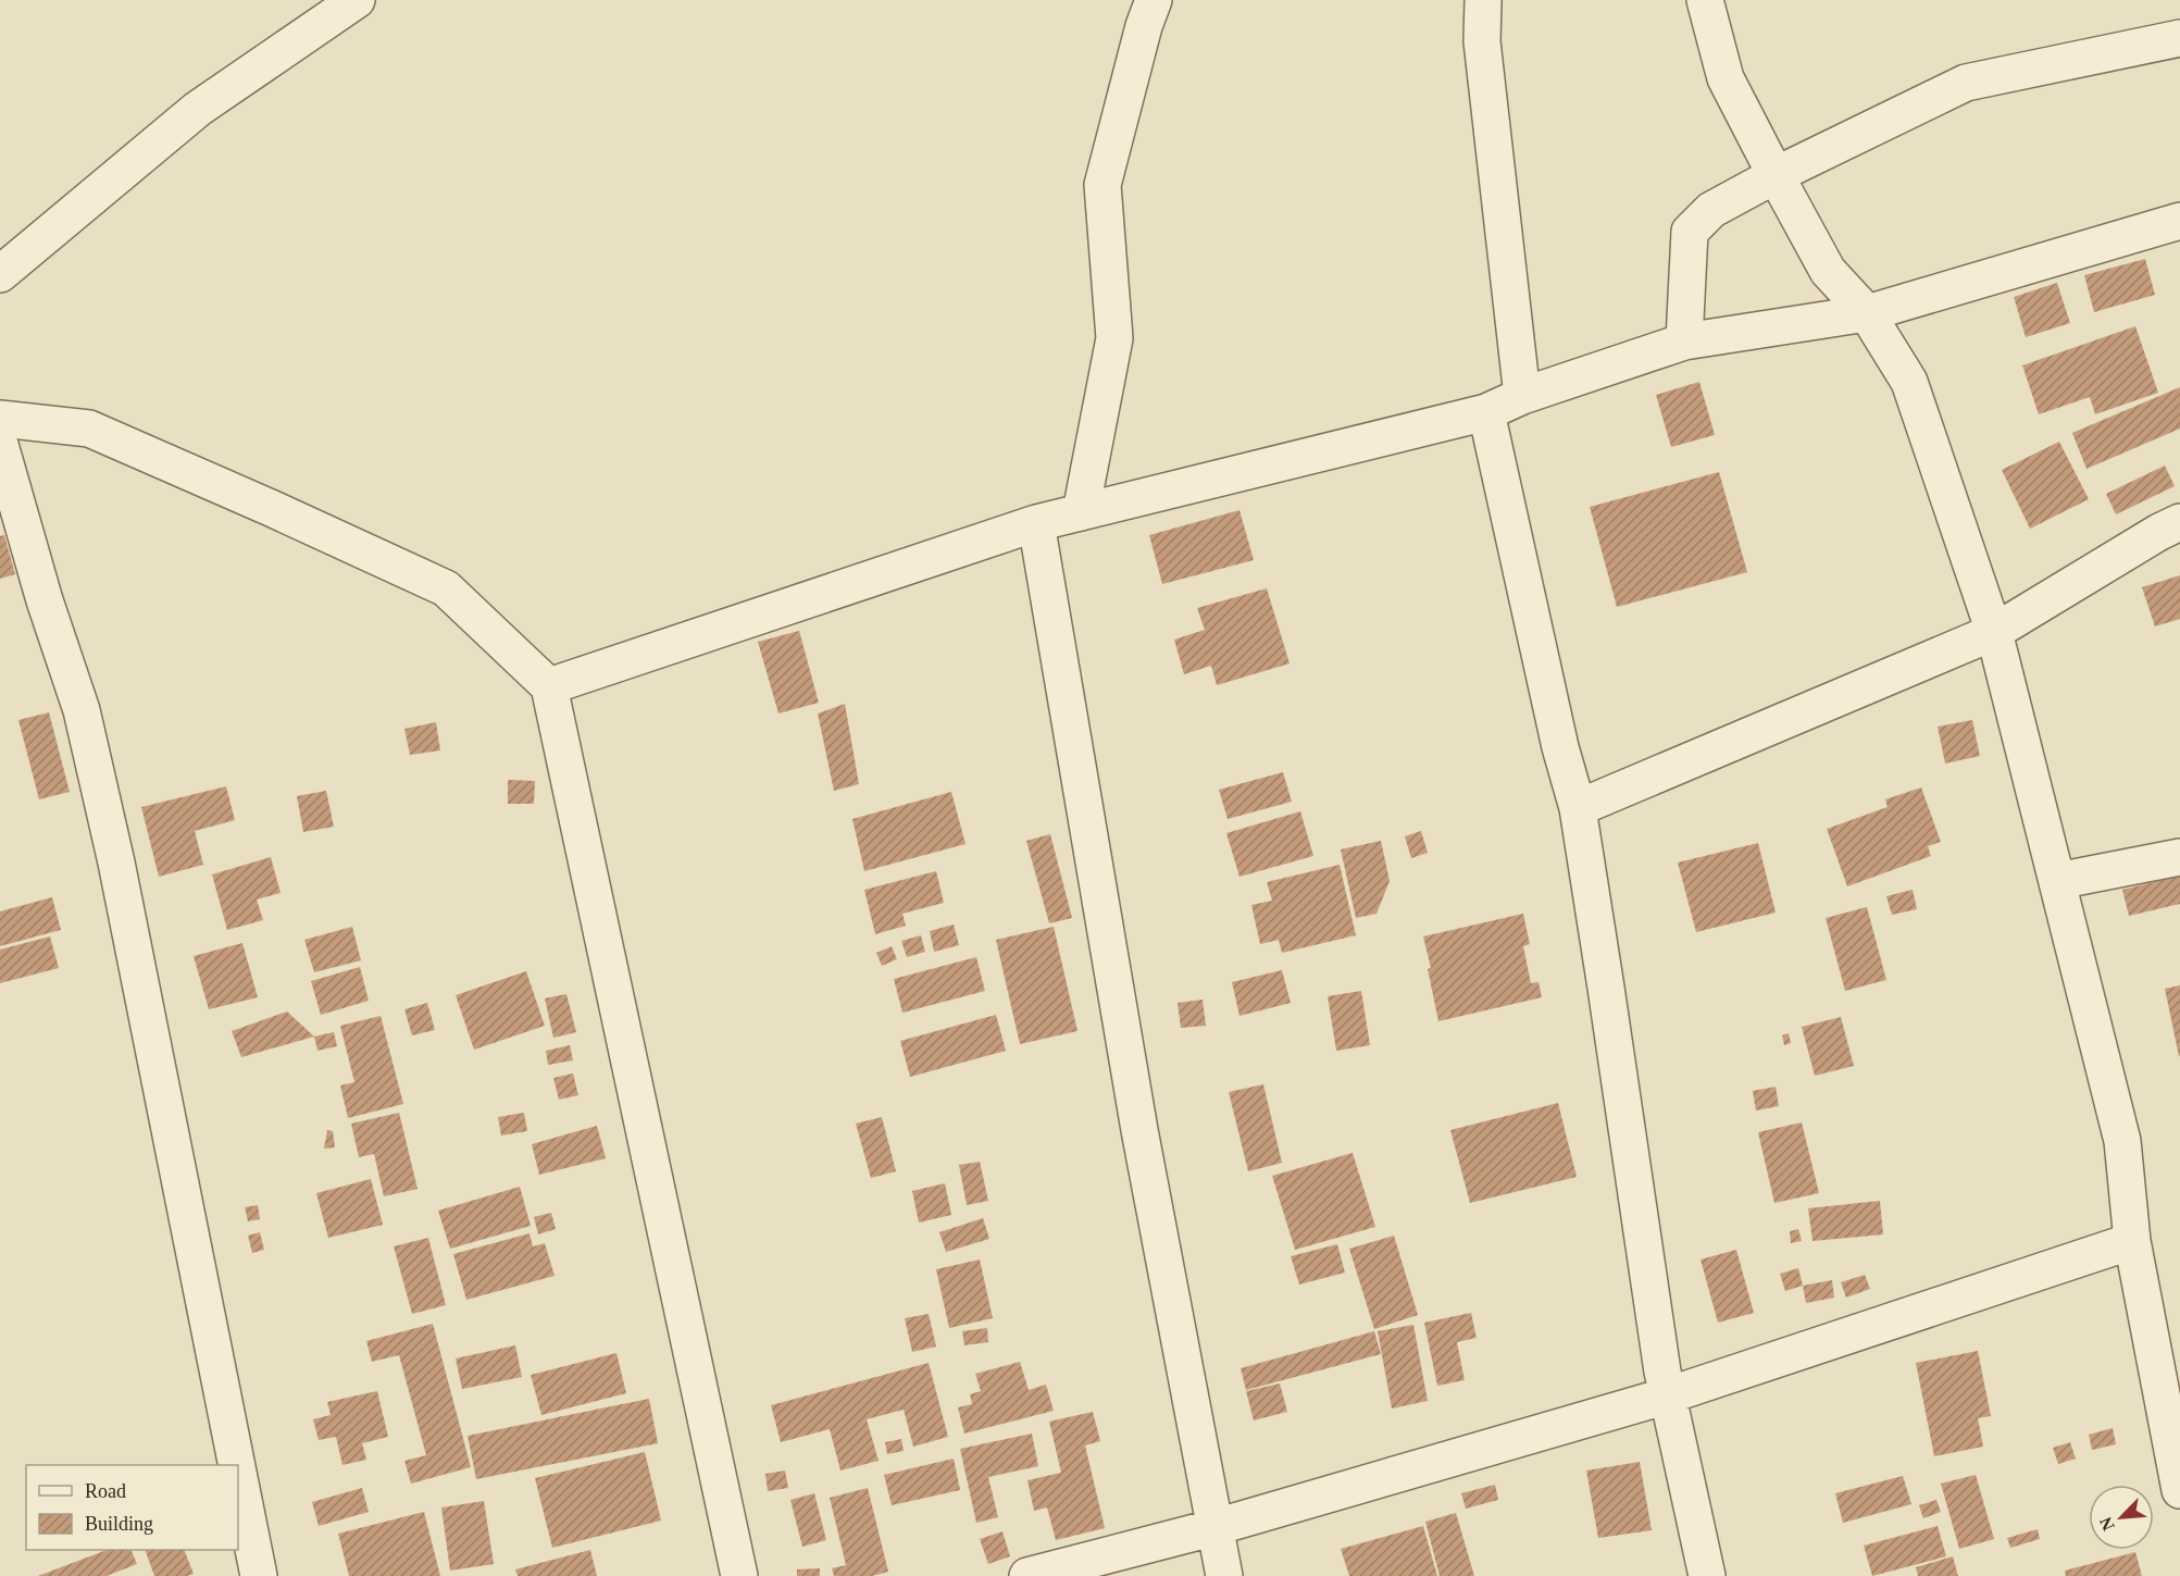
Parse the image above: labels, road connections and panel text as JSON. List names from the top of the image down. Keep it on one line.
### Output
{"legend":["Road","Building"],"north":"bottom left"}
